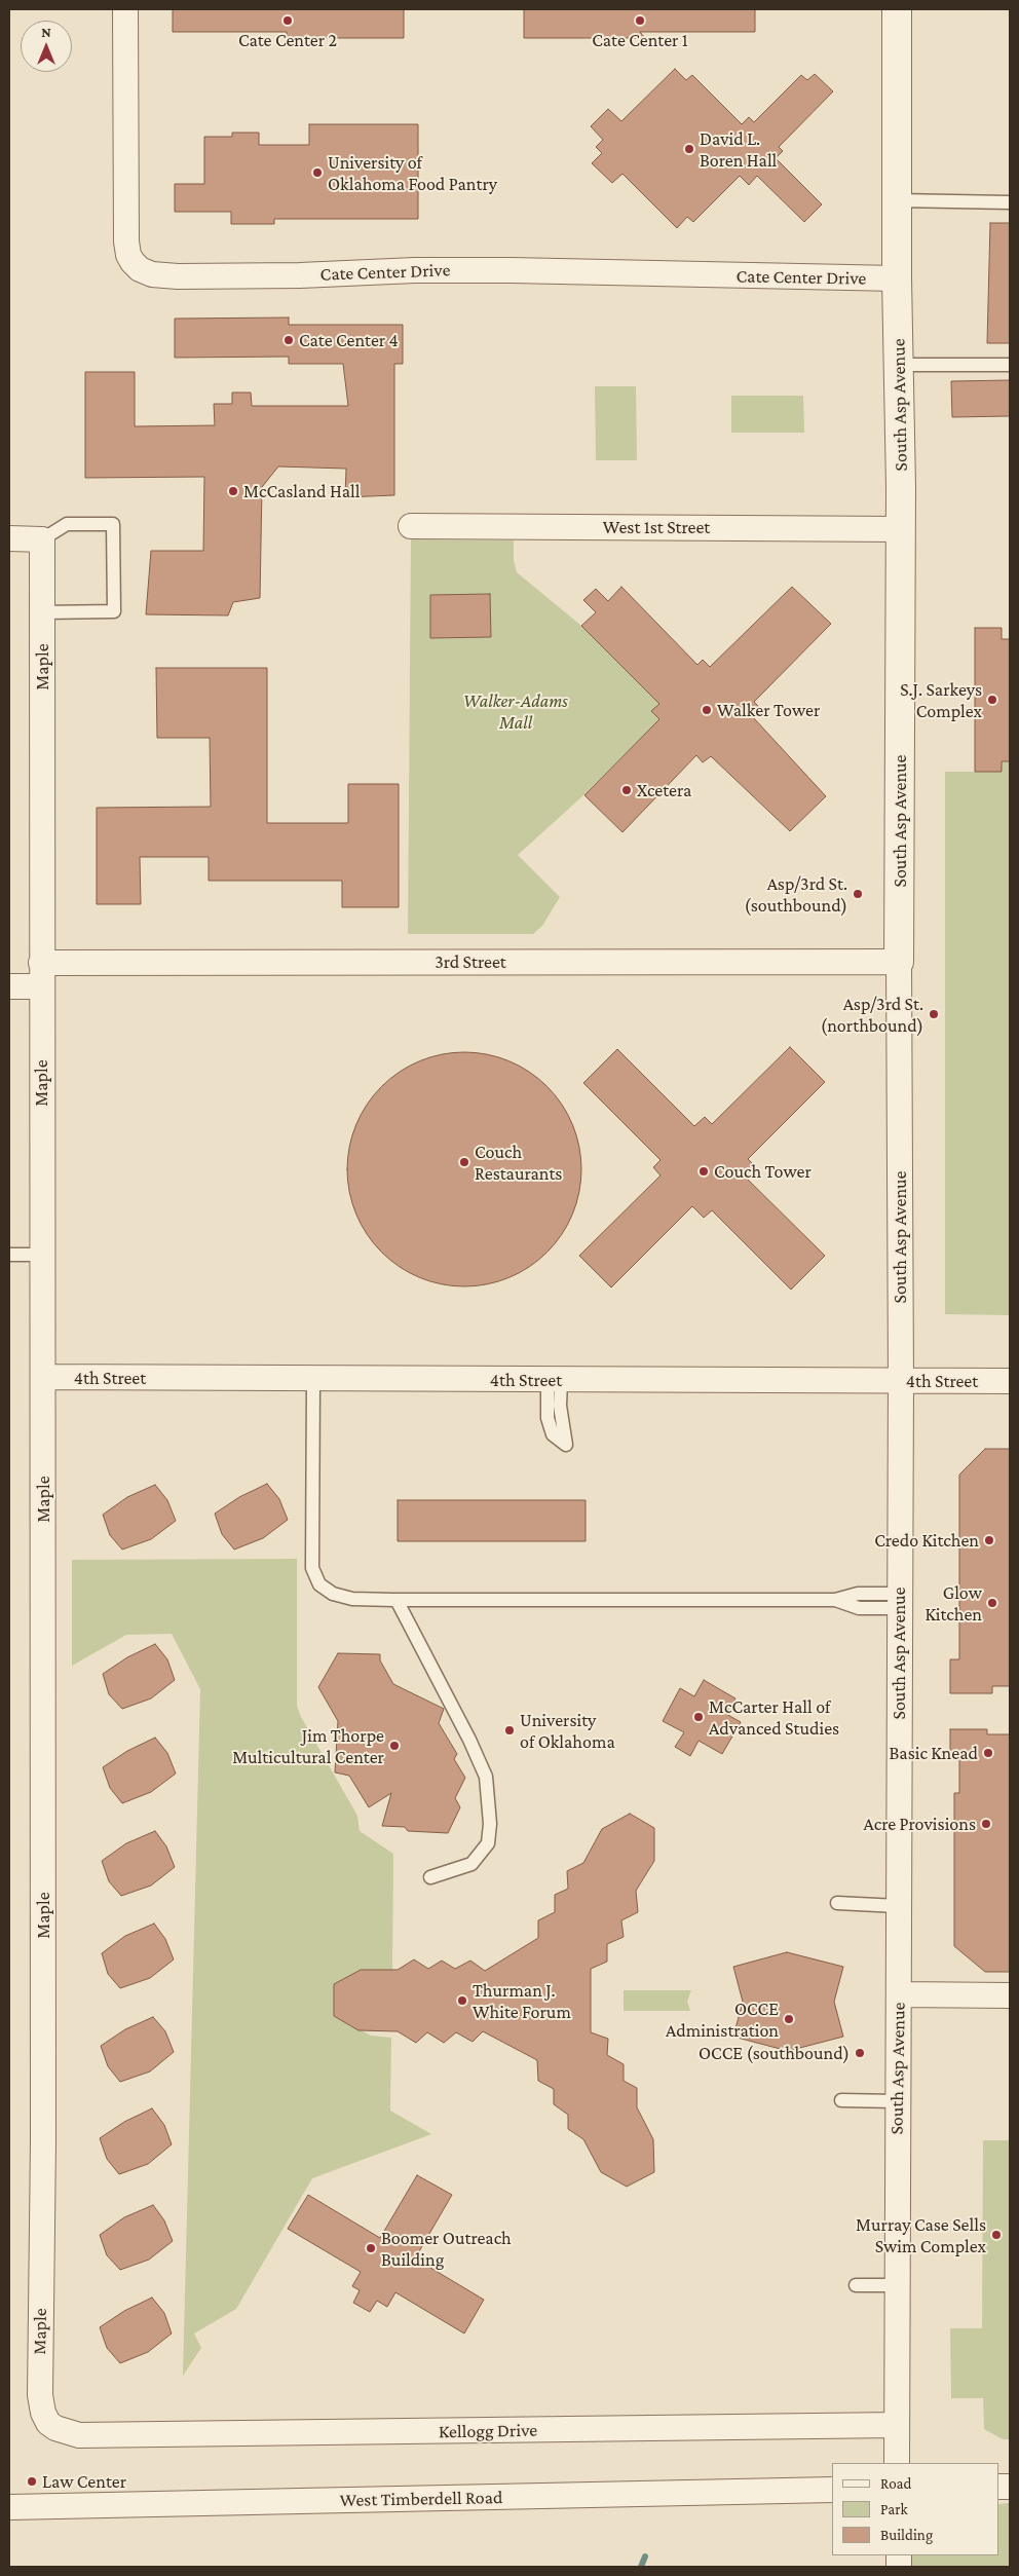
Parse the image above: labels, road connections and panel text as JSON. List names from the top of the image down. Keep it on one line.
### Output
{"streets":{"street":["Cate Center Drive","South Asp Avenue","West 1st Street","Maple","3rd Street","4th Street","Kellogg Drive","West Timberdell Road"]},"crossings":[["Cate Center Drive","South Asp Avenue"],["South Asp Avenue","West 1st Street"],["South Asp Avenue","3rd Street"],["South Asp Avenue","4th Street"],["South Asp Avenue","Kellogg Drive"],["Maple","3rd Street"],["Maple","4th Street"],["Maple","Kellogg Drive"]],"parks":["Walker-Adams Mall"],"places":["Cate Center 2","Cate Center 1","David L. Boren Hall","University of Oklahoma Food Pantry","Cate Center 4","McCasland Hall","S.J. Sarkeys Complex","Walker Tower","Xcetera","Asp/3rd St. (southbound)","Asp/3rd St. (northbound)","Couch Restaurants","Couch Tower","Credo Kitchen","Glow Kitchen","McCarter Hall of Advanced Studies","University of Oklahoma","Jim Thorpe Multicultural Center","Basic Knead","Acre Provisions","Thurman J. White Forum","OCCE Administration","OCCE (southbound)","Murray Case Sells Swim Complex","Boomer Outreach Building","Law Center"],"legend":["Road","Park","Building"],"north":"top"}
